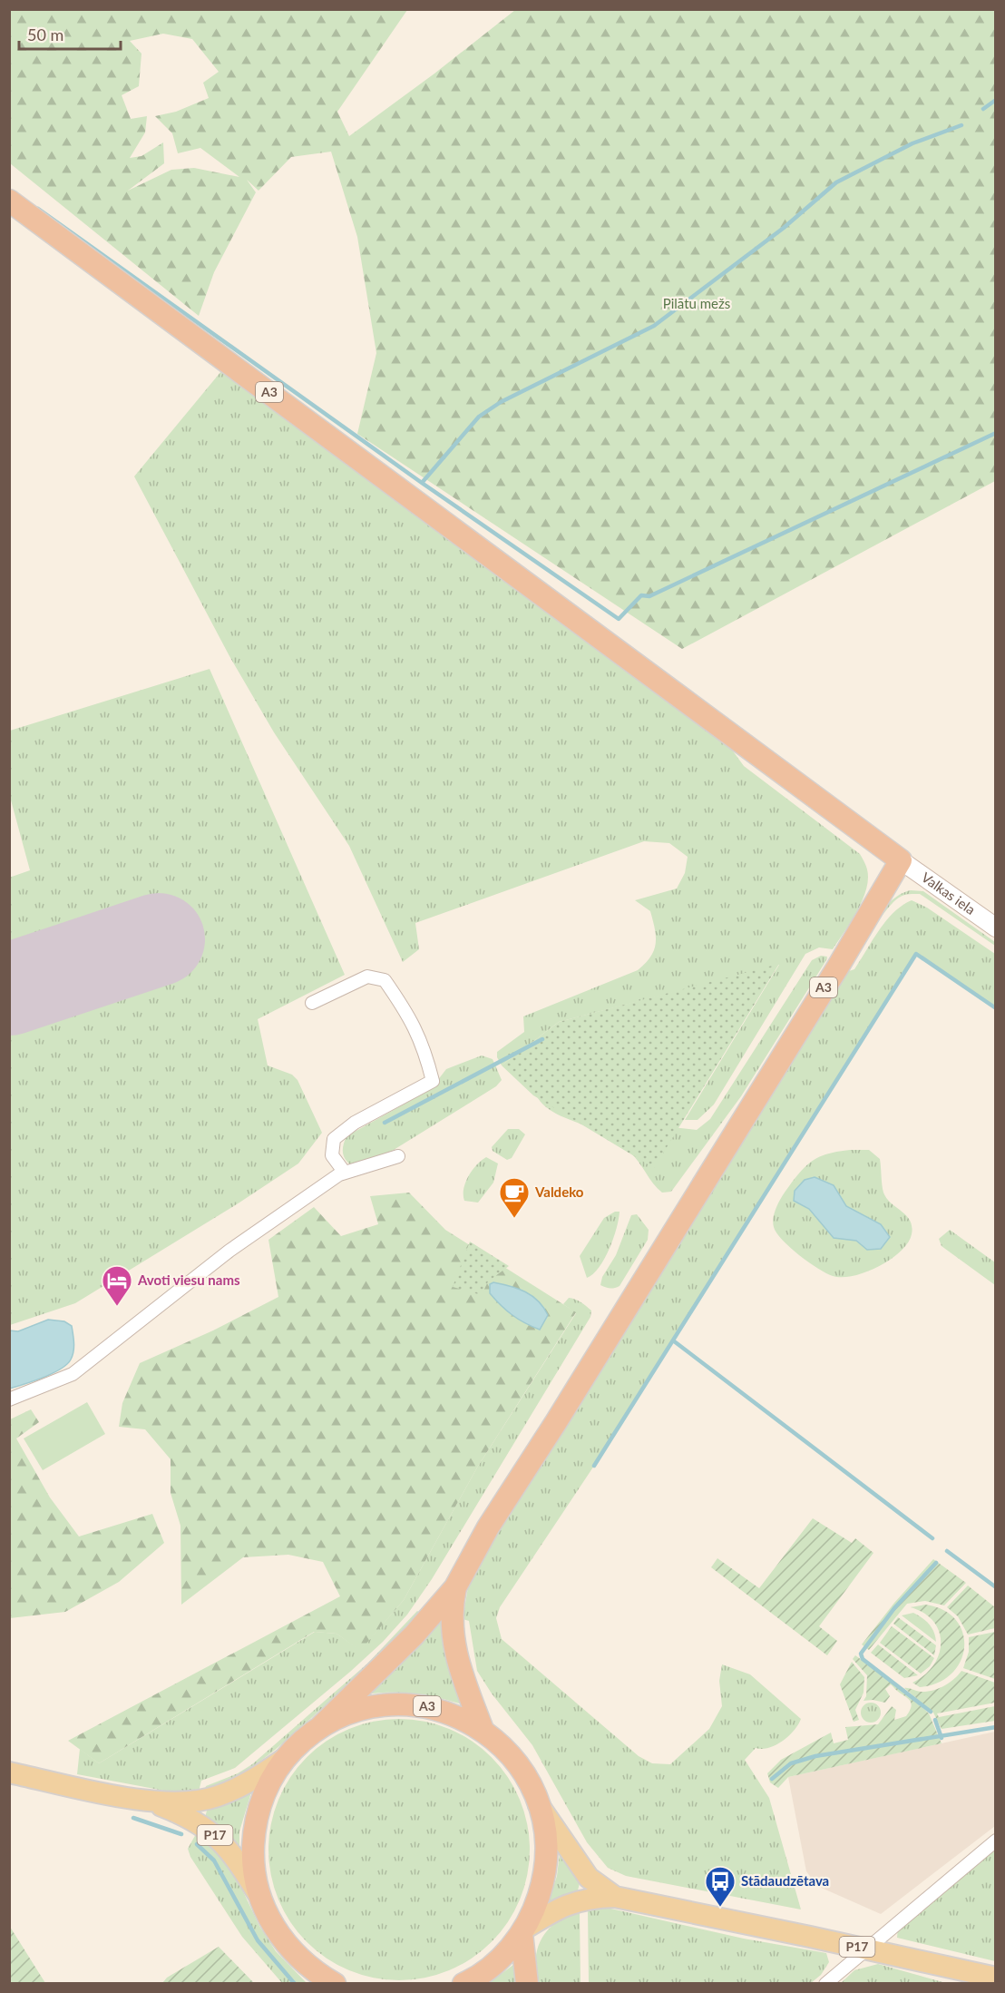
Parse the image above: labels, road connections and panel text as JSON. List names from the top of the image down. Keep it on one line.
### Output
{"streets":{"highway":["A3"],"main road":["Valkas iela","P17"]},"crossings":[["A3","Valkas iela"],["A3","P17"]],"parks":["Pilātu mežs"],"places":{"cafe":["Valdeko"],"hotel":["Avoti viesu nams"],"bus stop":["Stādaudzētava"]},"scale_bar":"50 m"}
